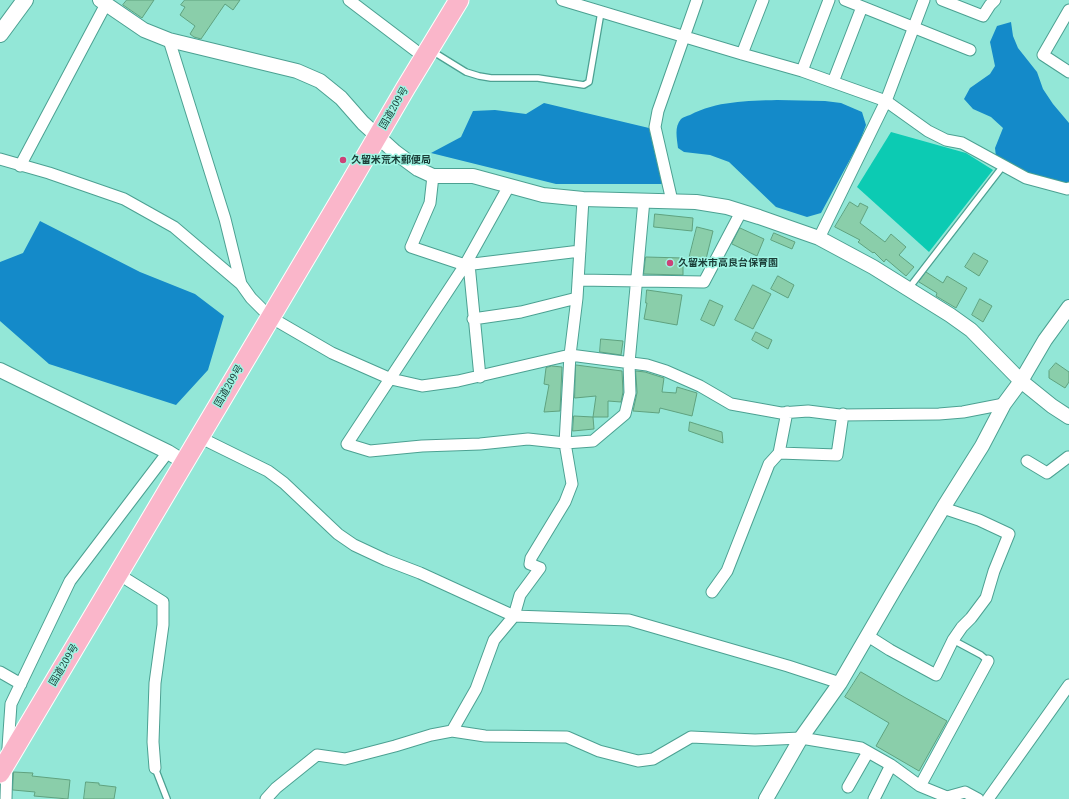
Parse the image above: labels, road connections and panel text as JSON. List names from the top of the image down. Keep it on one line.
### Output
{"streets":{"highway":["国道209号"]},"places":["久留米荒木郵便局","久留米市高良台保育園"]}
